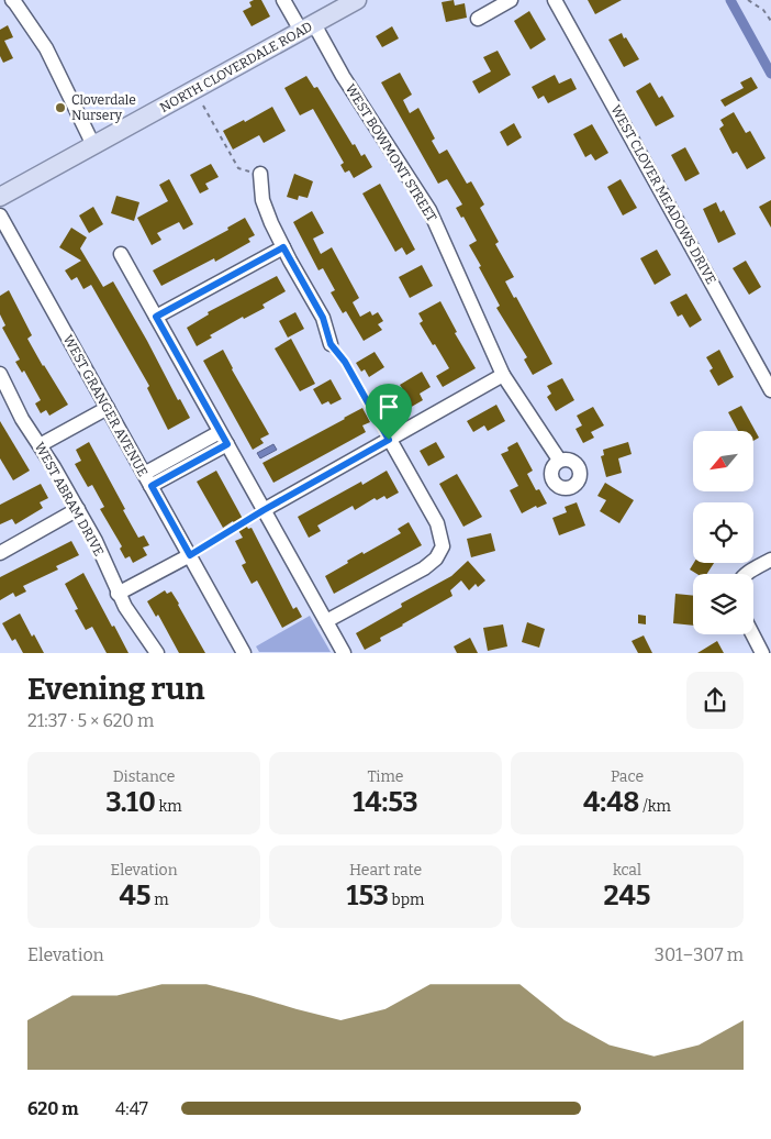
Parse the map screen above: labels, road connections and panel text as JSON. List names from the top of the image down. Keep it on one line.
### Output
{"streets":{"main road":["NORTH CLOVERDALE ROAD"],"street":["WEST BOWMONT STREET","WEST CLOVER MEADOWS DRIVE","WEST GRANGER AVENUE","WEST ABRAM DRIVE"]},"crossings":[["NORTH CLOVERDALE ROAD","WEST BOWMONT STREET"]],"places":["Cloverdale Nursery"],"north":"bottom left","page":{"heading":["Evening run","21:37 · 5 × 620 m"],"stats":[["Distance","3.10 km"],["Time","14:53"],["Pace","4:48 /km"],["Elevation","45 m"],["Heart rate","153 bpm"],["kcal","245"]],"chart":["Elevation","301–307 m"],"list":[{"name":"620 m","note":"4:47"}]}}
